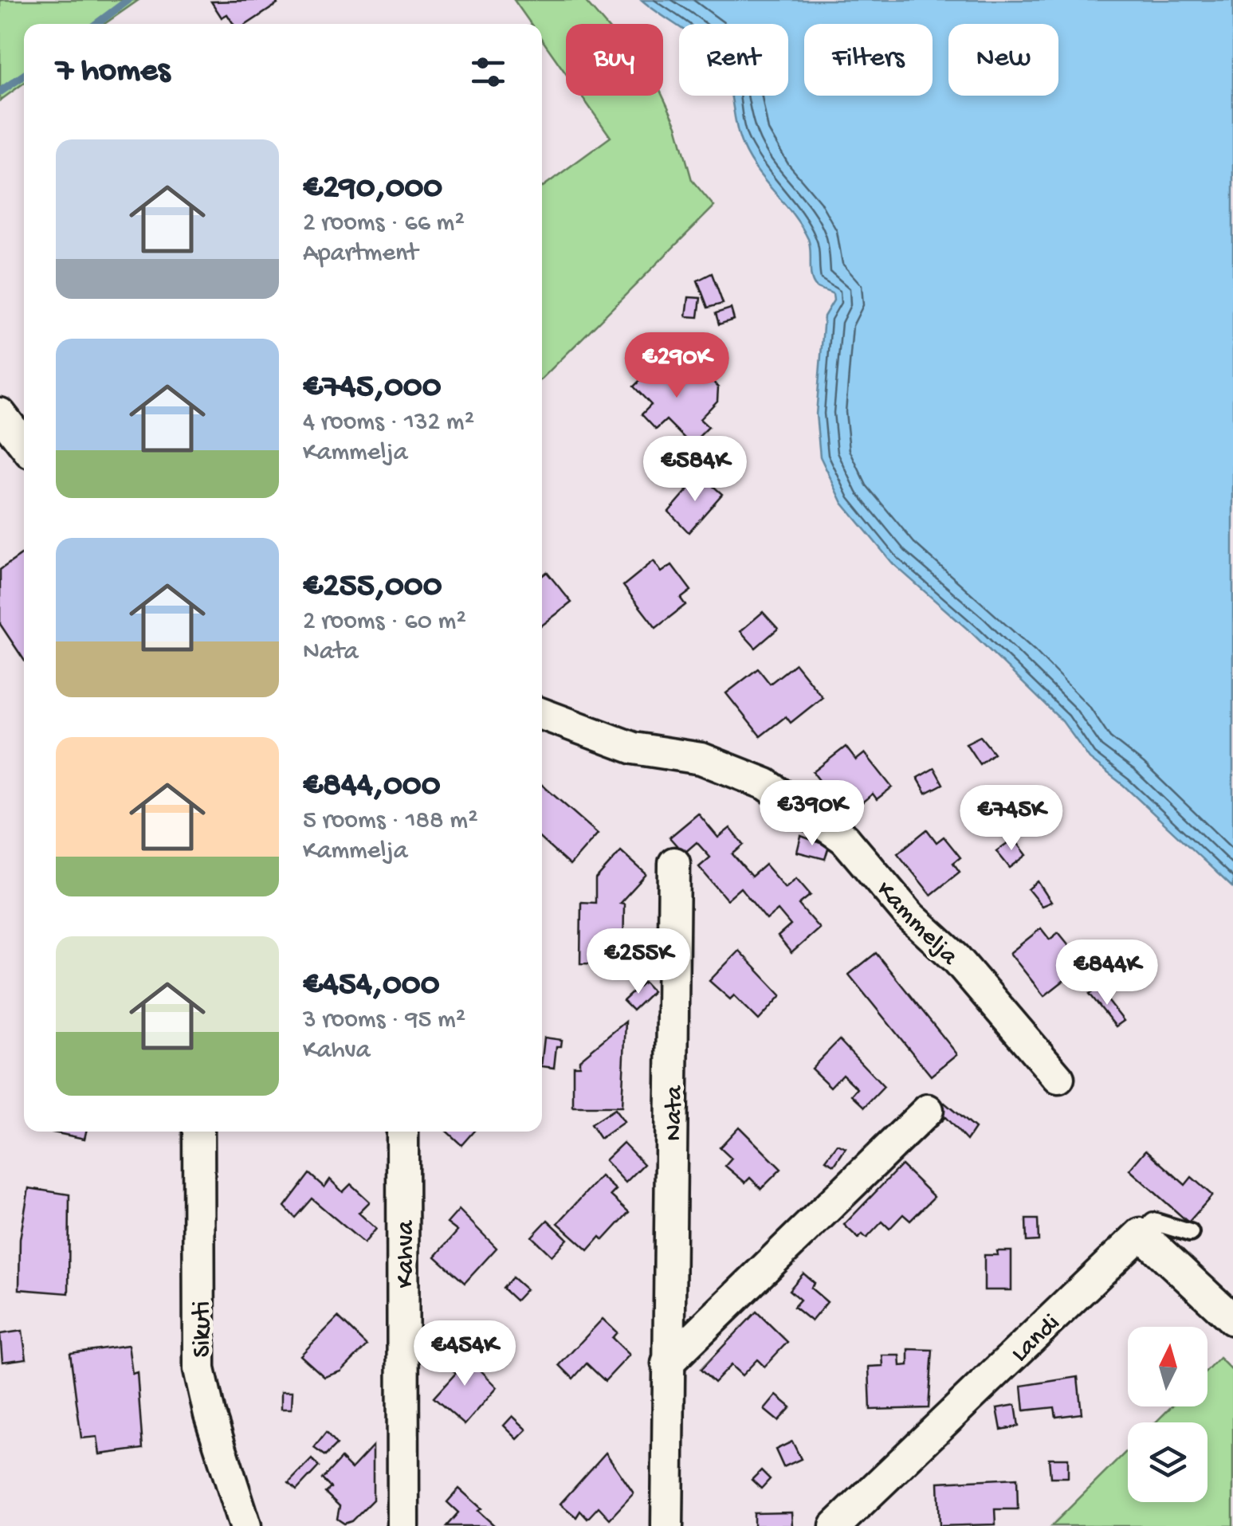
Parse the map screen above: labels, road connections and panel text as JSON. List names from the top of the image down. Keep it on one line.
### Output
{"streets":{"street":["Kammelja","Nata","Kahva","Sikuti","Landi"]},"north":"top","page":{"chip":["Buy","Rent","Filters","New"],"heading":"7 homes","list":[{"name":"€290,000","note":"2 rooms · 66 m² · Apartment"},{"name":"€745,000","note":"4 rooms · 132 m² · Kammelja"},{"name":"€255,000","note":"2 rooms · 60 m² · Nata"},{"name":"€844,000","note":"5 rooms · 188 m² · Kammelja"},{"name":"€454,000","note":"3 rooms · 95 m² · Kahva"}],"price":["€290K","€584K","€390K","€745K","€255K","€844K","€454K"]}}
